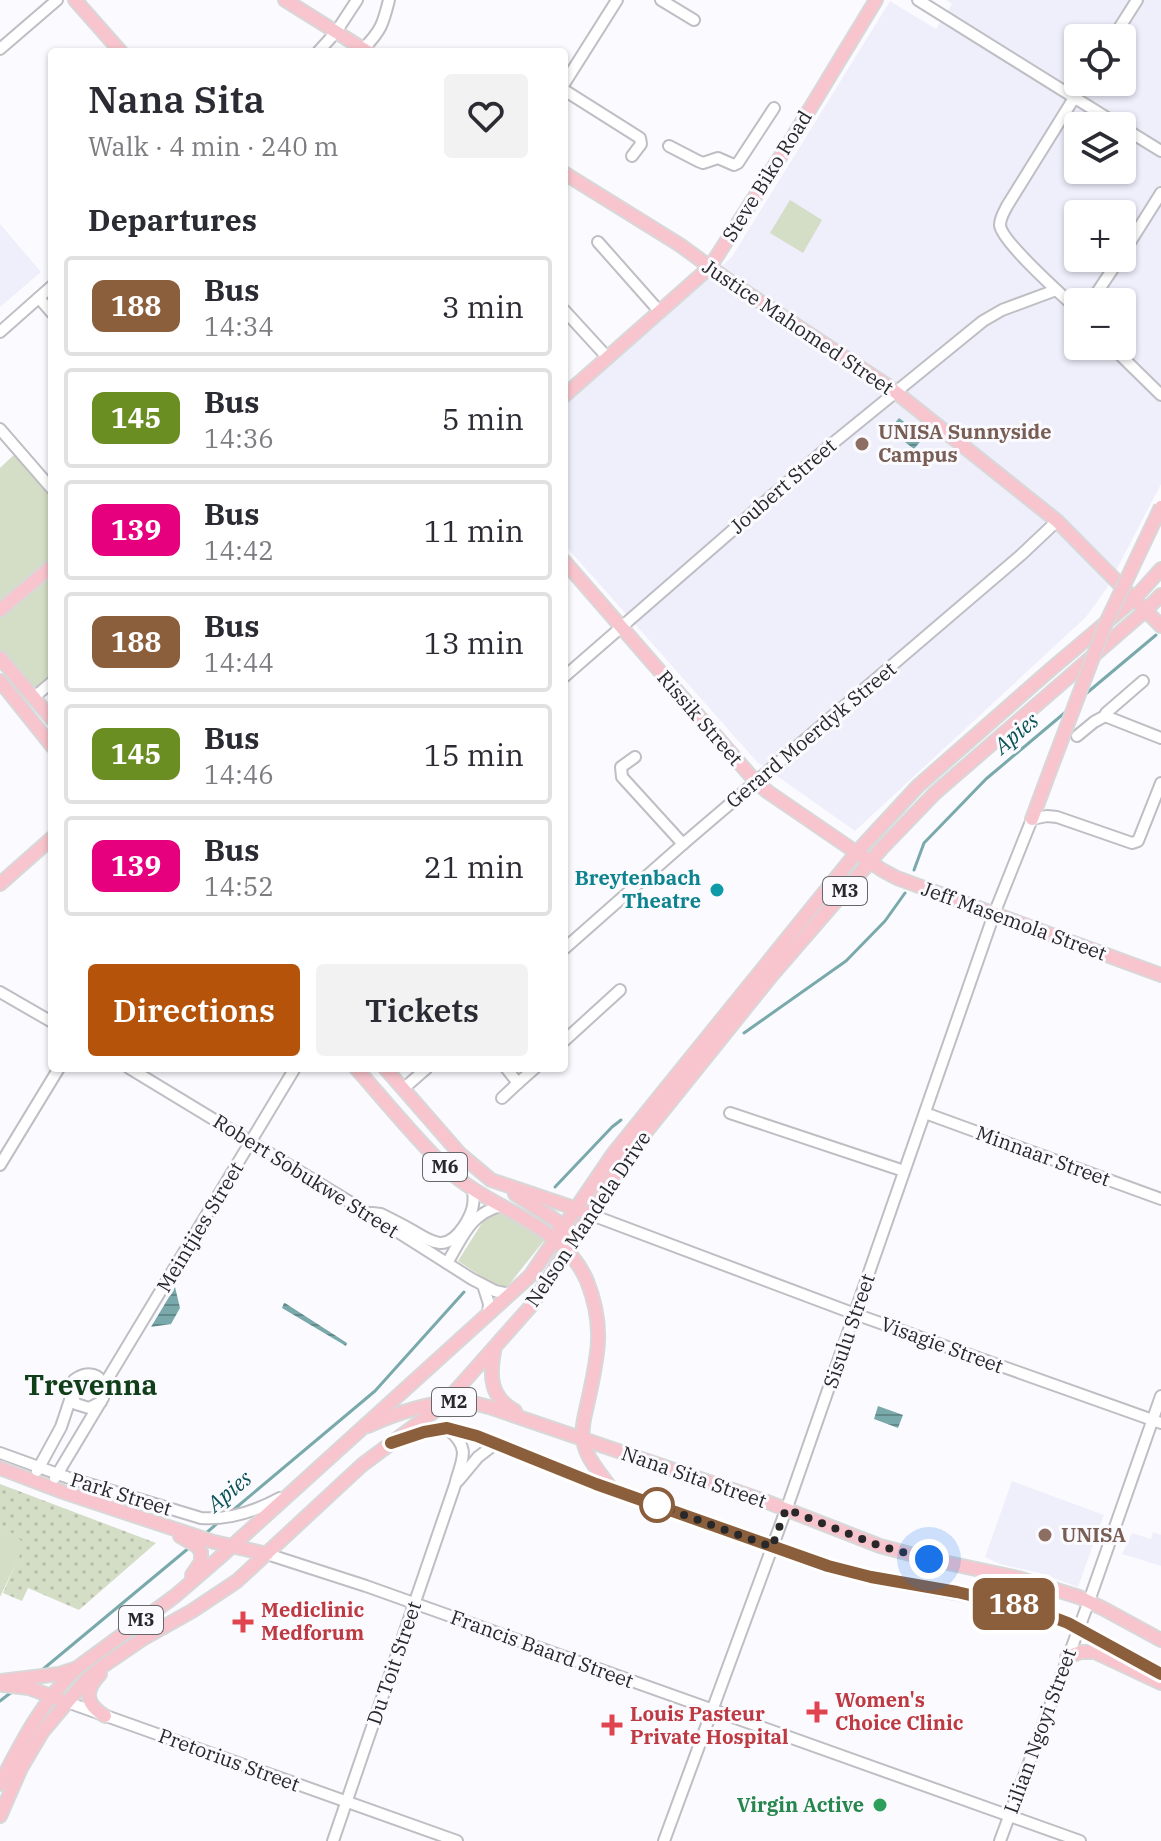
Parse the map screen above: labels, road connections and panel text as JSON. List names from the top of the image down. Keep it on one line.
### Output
{"streets":{"main road":["Steve Biko Road","Justice Mahomed Street","Rissik Street","M3","Jeff Masemola Street","M6","Nelson Mandela Drive","M2","Nana Sita Street","Francis Baard Street","Pretorius Street"],"street":["Joubert Street","Gerard Moerdyk Street","Minnaar Street","Robert Sobukwe Street","Meintjies Street","Sisulu Street","Visagie Street","Park Street","Du Toit Street","Lilian Ngoyi Street"]},"crossings":[["Steve Biko Road","Justice Mahomed Street"],["Justice Mahomed Street","Joubert Street"],["Justice Mahomed Street","Gerard Moerdyk Street"],["Justice Mahomed Street","Nelson Mandela Drive"],["Joubert Street","Rissik Street"],["Rissik Street","Gerard Moerdyk Street"],["Rissik Street","Jeff Masemola Street"],["Rissik Street","Nelson Mandela Drive"],["Jeff Masemola Street","Nelson Mandela Drive"],["Jeff Masemola Street","Sisulu Street"],["Minnaar Street","Sisulu Street"],["M6","Nelson Mandela Drive"],["M6","Visagie Street"],["M6","Nana Sita Street"],["Robert Sobukwe Street","Nelson Mandela Drive"],["Robert Sobukwe Street","Meintjies Street"],["Nelson Mandela Drive","Visagie Street"],["Nelson Mandela Drive","M2"],["Nelson Mandela Drive","Nana Sita Street"],["Nelson Mandela Drive","Park Street"],["Nelson Mandela Drive","Francis Baard Street"],["Nelson Mandela Drive","Pretorius Street"],["Sisulu Street","Visagie Street"],["Sisulu Street","Nana Sita Street"],["Sisulu Street","Francis Baard Street"],["Visagie Street","Lilian Ngoyi Street"],["M2","Nana Sita Street"],["M2","Du Toit Street"],["Nana Sita Street","Du Toit Street"],["Nana Sita Street","Lilian Ngoyi Street"],["Francis Baard Street","Du Toit Street"],["Francis Baard Street","Lilian Ngoyi Street"],["Du Toit Street","Pretorius Street"]],"districts":["Trevenna"],"water":["Apies"],"places":{"other":["UNISA Sunnyside Campus","Breytenbach Theatre","UNISA","Virgin Active"],"health":["Mediclinic Medforum","Women's Choice Clinic","Louis Pasteur Private Hospital"]},"lines":["bus line 188"],"page":{"on_map":"188","map_buttons":["+","−"],"heading":[["Nana Sita","Walk · 4 min · 240 m"],"Departures"],"list":[{"mark":"188","name":"Bus","note":"14:34","value":"3 min"},{"mark":"145","name":"Bus","note":"14:36","value":"5 min"},{"mark":"139","name":"Bus","note":"14:42","value":"11 min"},{"mark":"188","name":"Bus","note":"14:44","value":"13 min"},{"mark":"145","name":"Bus","note":"14:46","value":"15 min"},{"mark":"139","name":"Bus","note":"14:52","value":"21 min"}],"buttons":["Directions","Tickets"]}}
